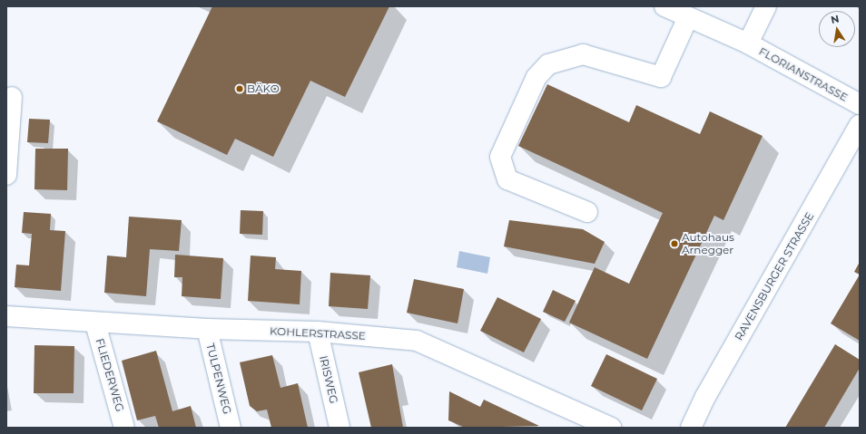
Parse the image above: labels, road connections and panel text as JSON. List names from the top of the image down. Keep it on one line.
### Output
{"streets":{"street":["FLORIANSTRASSE","RAVENSBURGER STRASSE","KOHLERSTRASSE","FLIEDERWEG","TULPENWEG","IRISWEG"]},"crossings":[["KOHLERSTRASSE","FLIEDERWEG"],["KOHLERSTRASSE","TULPENWEG"],["KOHLERSTRASSE","IRISWEG"]],"places":["BÄKO","Autohaus Arnegger"],"north":"top"}
